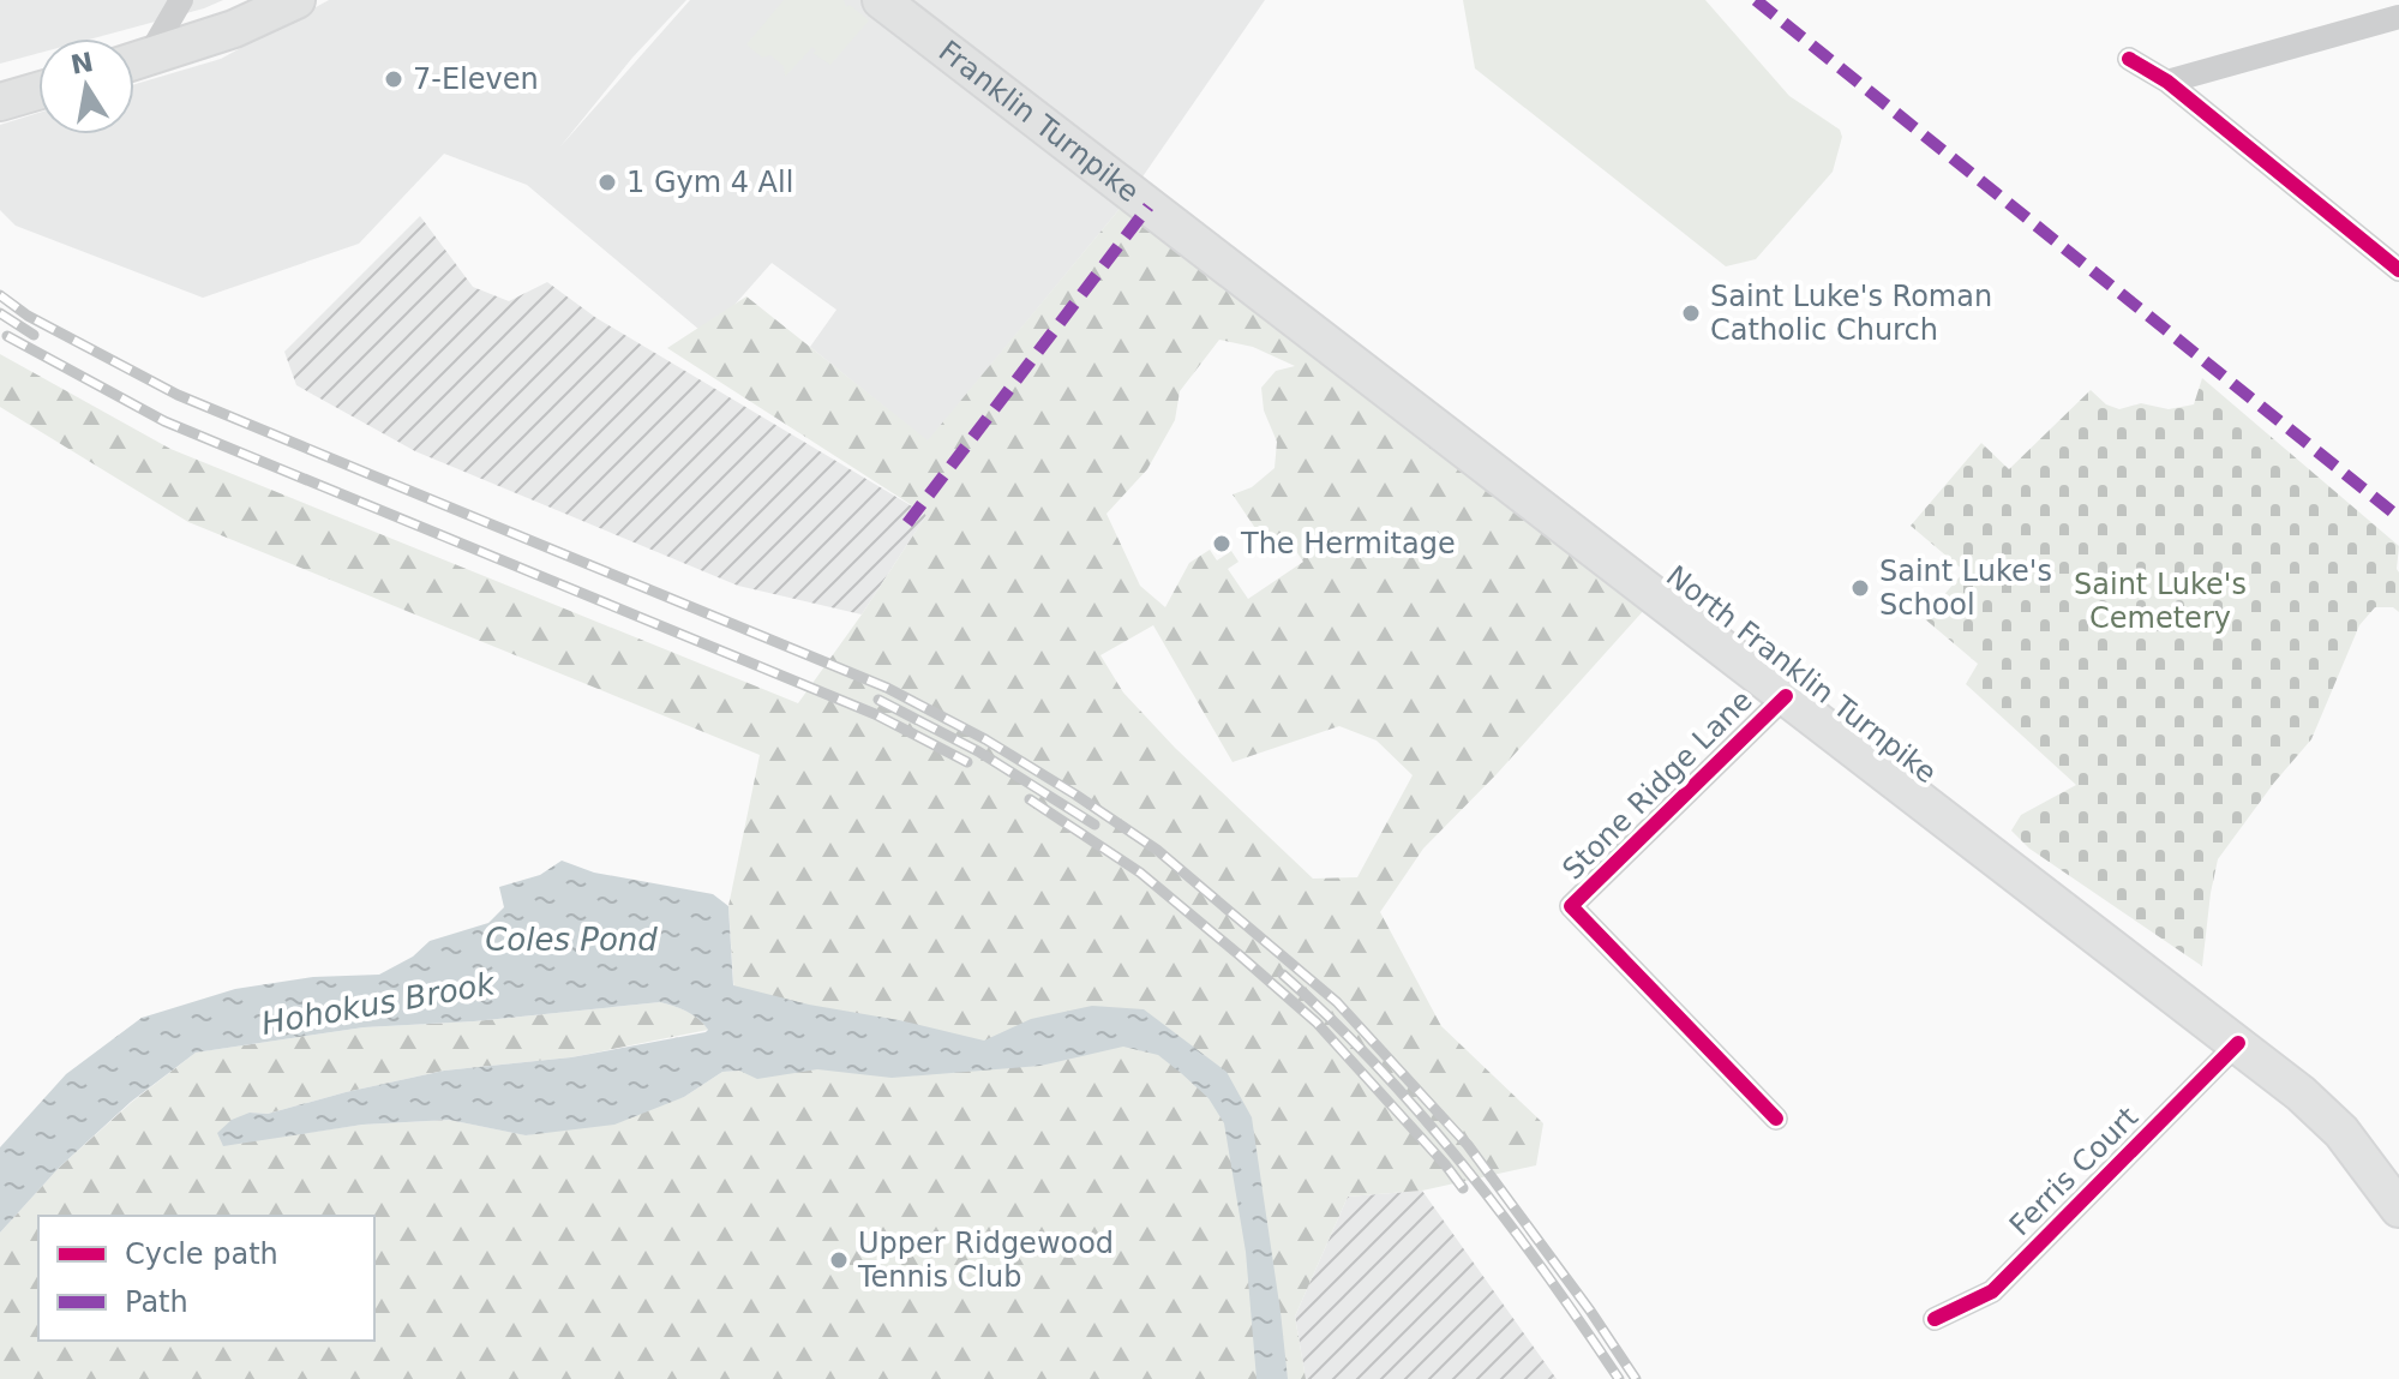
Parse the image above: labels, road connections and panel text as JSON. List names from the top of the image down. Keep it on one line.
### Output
{"streets":{"main road":["Franklin Turnpike","North Franklin Turnpike"],"street":["Stone Ridge Lane","Ferris Court"]},"crossings":[["Franklin Turnpike","North Franklin Turnpike"],["North Franklin Turnpike","Stone Ridge Lane"],["North Franklin Turnpike","Ferris Court"]],"water":["Coles Pond","Hohokus Brook"],"parks":["Saint Luke's Cemetery"],"places":["7-Eleven","1 Gym 4 All","Saint Luke's Roman Catholic Church","The Hermitage","Saint Luke's School","Upper Ridgewood Tennis Club"],"legend":["Cycle path","Path"],"north":"top"}
